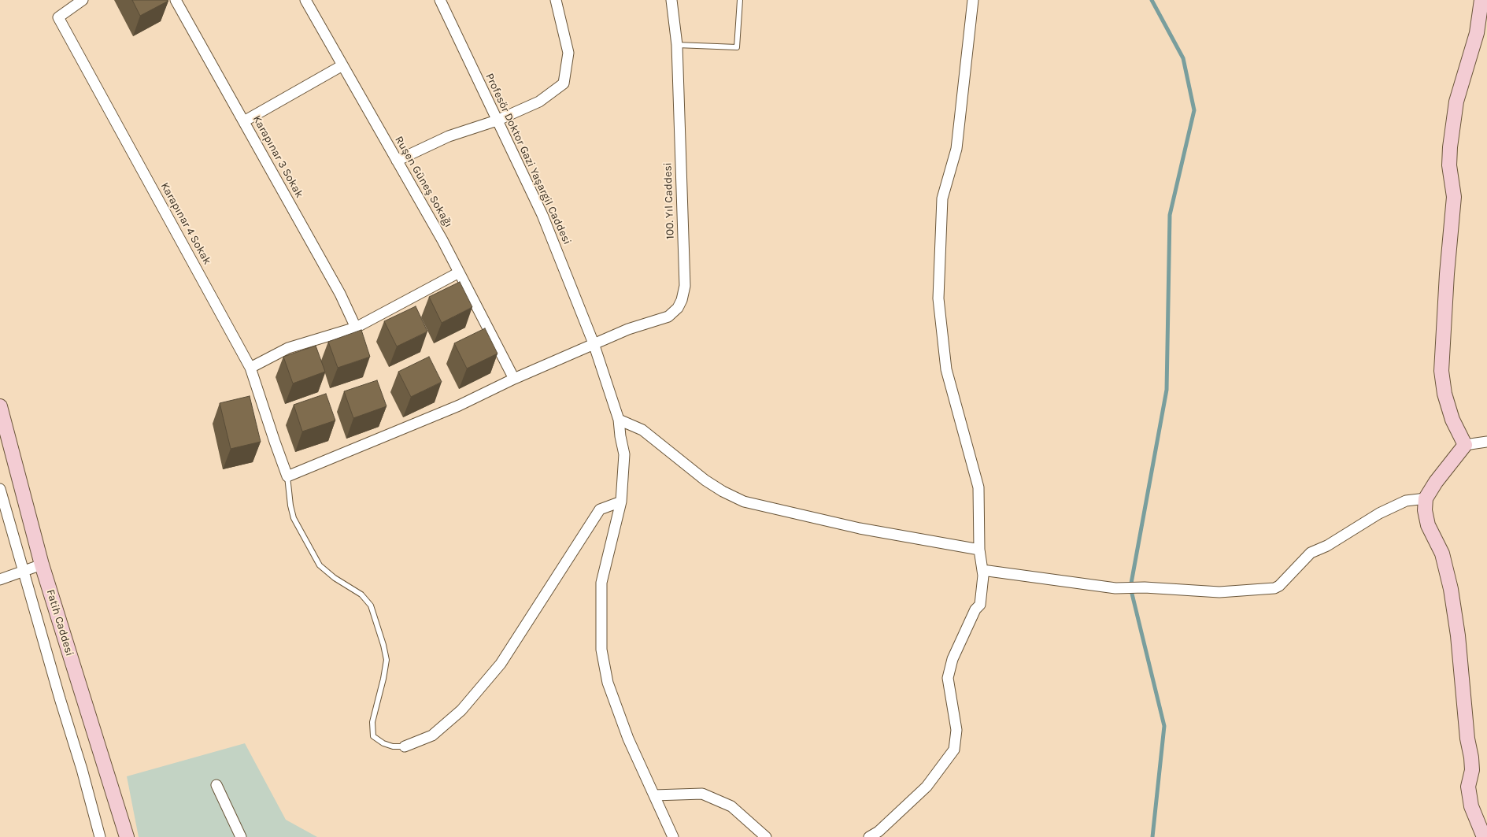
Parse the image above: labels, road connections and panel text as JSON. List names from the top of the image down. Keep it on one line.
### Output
{"streets":{"street":["Karapınar 3 Sokak","Profesör Doktor Gazi Yaşargil Caddesi","Ruşen Güneş Sokağı","100. Yıl Caddesi","Karapınar 4 Sokak","Fatih Caddesi"]},"crossings":[["Profesör Doktor Gazi Yaşargil Caddesi","100. Yıl Caddesi"],["Ruşen Güneş Sokağı","100. Yıl Caddesi"],["100. Yıl Caddesi","Karapınar 4 Sokak"]]}
